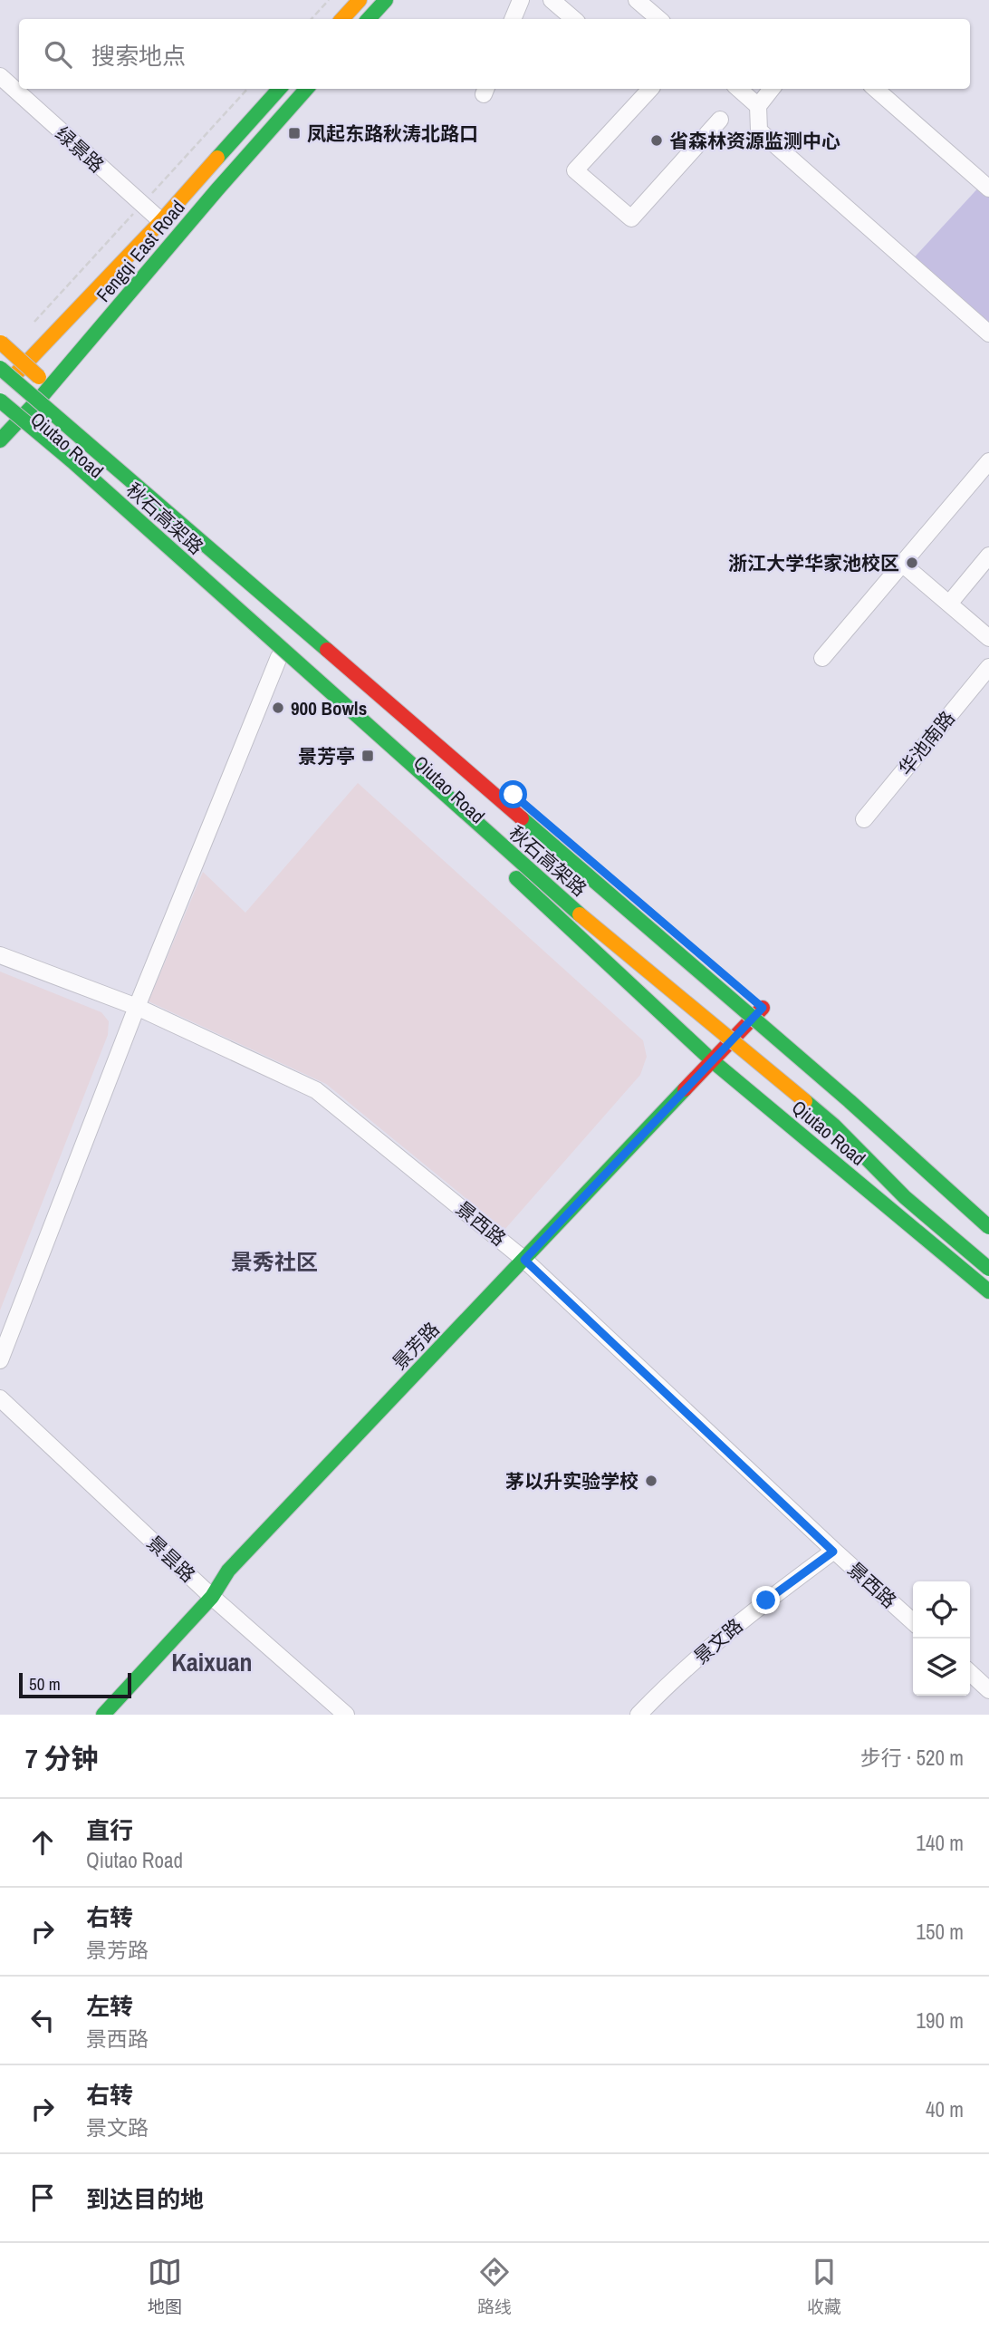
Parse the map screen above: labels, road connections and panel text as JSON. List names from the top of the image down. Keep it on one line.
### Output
{"streets":{"main road":["Fengqi East Road","Qiutao Road","秋石高架路","景芳路"],"street":["绿景路","华池南路","景西路","景昙路","景文路"]},"crossings":[["绿景路","Fengqi East Road"],["Fengqi East Road","Qiutao Road"],["Qiutao Road","景芳路"],["景西路","景芳路"],["景西路","景文路"],["景芳路","景昙路"]],"districts":["景秀社区","Kaixuan"],"places":{"transit":["凤起东路秋涛北路口","景芳亭"],"other":["省森林资源监测中心","浙江大学华家池校区","900 Bowls","茅以升实验学校"]},"scale_bar":"50 m","page":{"search":"搜索地点","scale":"50 m","heading":["7 分钟","步行 · 520 m"],"list":[["直行","Qiutao Road","140 m"],["右转","景芳路","150 m"],["左转","景西路","190 m"],["右转","景文路","40 m"],"到达目的地"],"nav":["地图","路线","收藏"]}}
